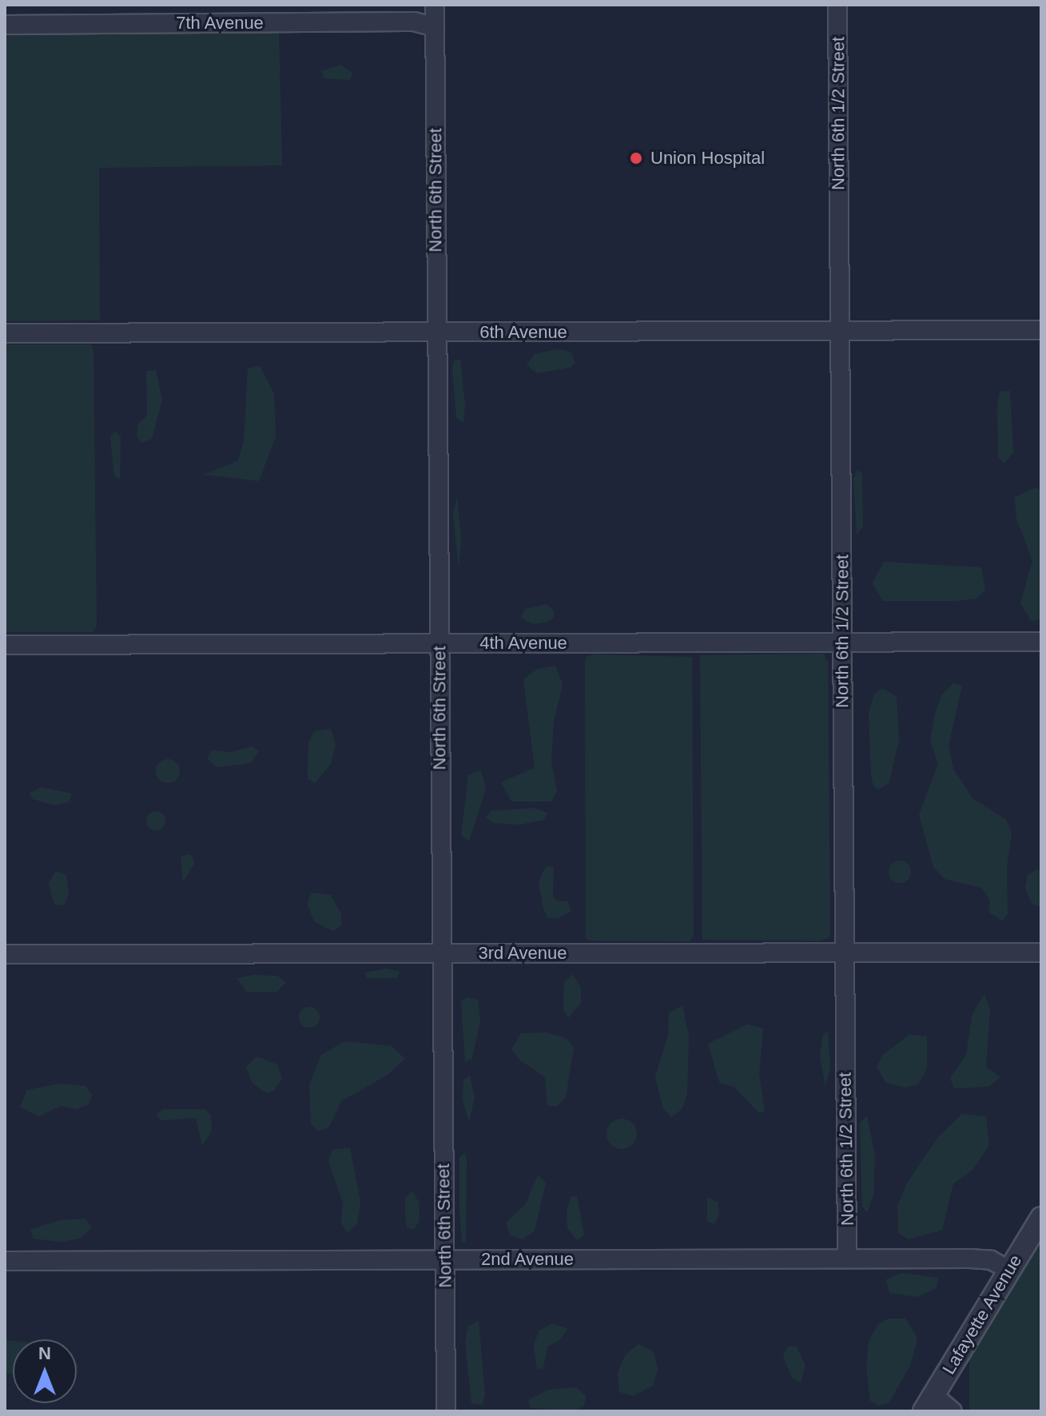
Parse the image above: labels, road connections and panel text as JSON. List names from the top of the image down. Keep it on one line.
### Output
{"streets":{"street":["7th Avenue","North 6th 1/2 Street","North 6th Street","6th Avenue","4th Avenue","3rd Avenue","2nd Avenue","Lafayette Avenue"]},"crossings":[["7th Avenue","North 6th Street"],["North 6th 1/2 Street","6th Avenue"],["North 6th 1/2 Street","4th Avenue"],["North 6th 1/2 Street","3rd Avenue"],["North 6th 1/2 Street","2nd Avenue"],["North 6th Street","6th Avenue"],["North 6th Street","4th Avenue"],["North 6th Street","3rd Avenue"],["North 6th Street","2nd Avenue"],["2nd Avenue","Lafayette Avenue"]],"places":["Union Hospital"],"north":"top"}
